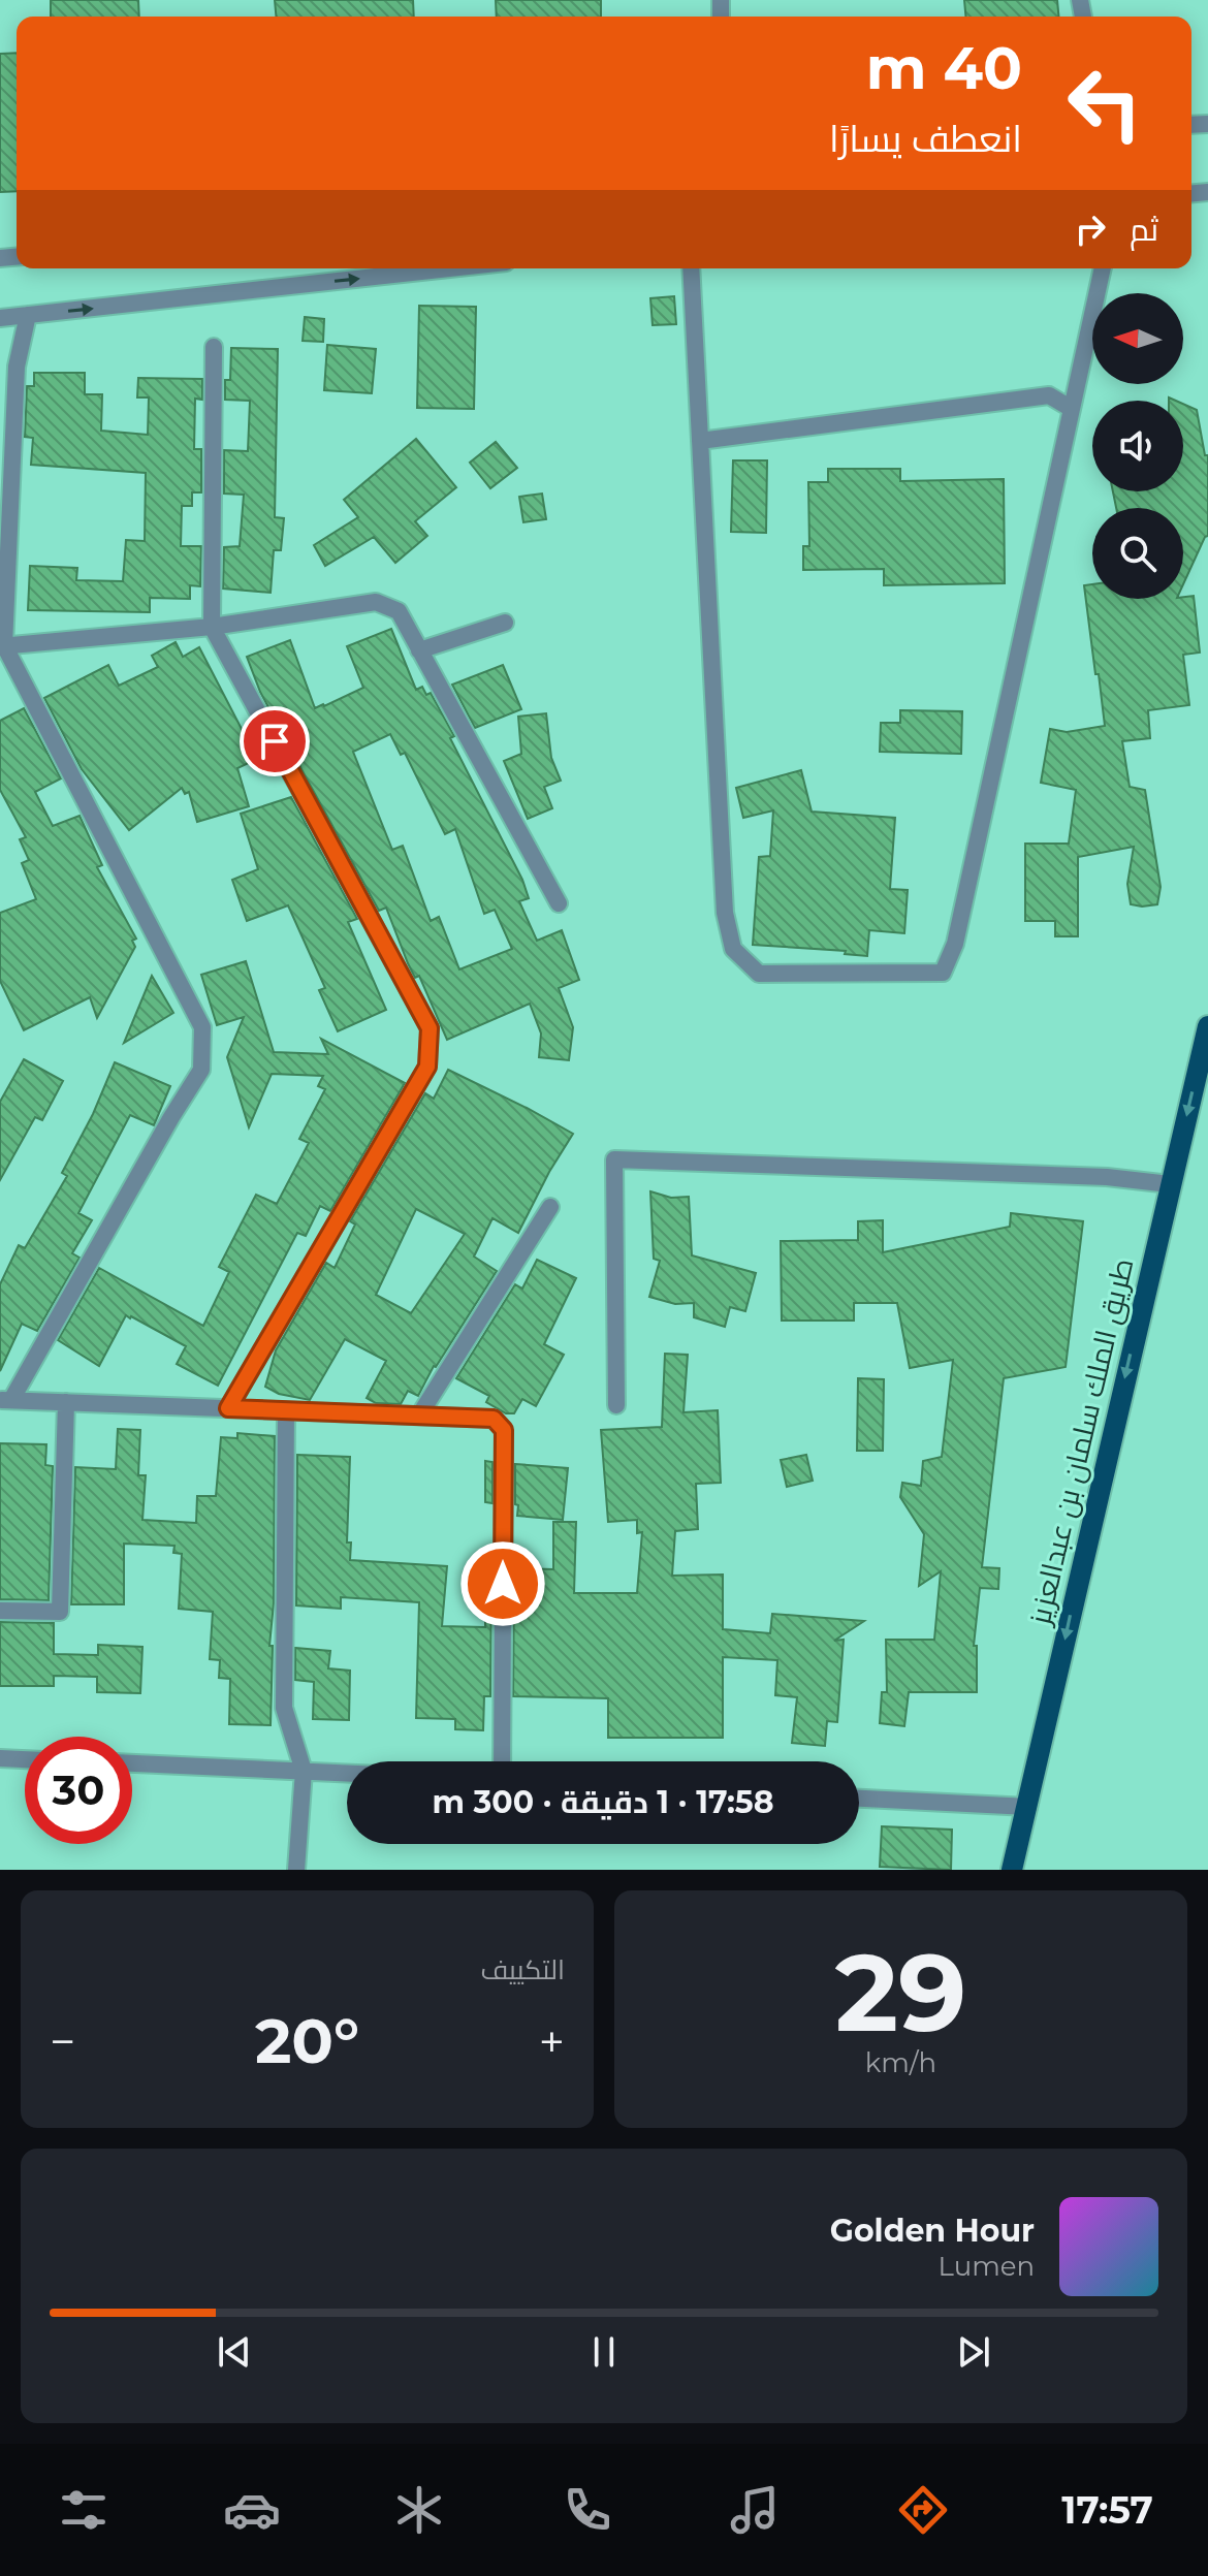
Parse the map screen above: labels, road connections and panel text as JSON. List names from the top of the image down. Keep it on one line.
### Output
{"streets":{"main road":["طريق الملك سلمان بن عبدالعزيز"]},"one_way":["طريق الملك سلمان بن عبدالعزيز"],"north":"left","page":{"turn":["40 m","انعطف يسارًا"],"then":"ثم","limit":"30","trip":"17:58 · 1 دقيقة · 300 m","tile":[["29","km/h"],"التكييف"],"heat":["−","20°","+"],"song":["Golden Hour","Lumen"],"tabs":"17:57"}}
